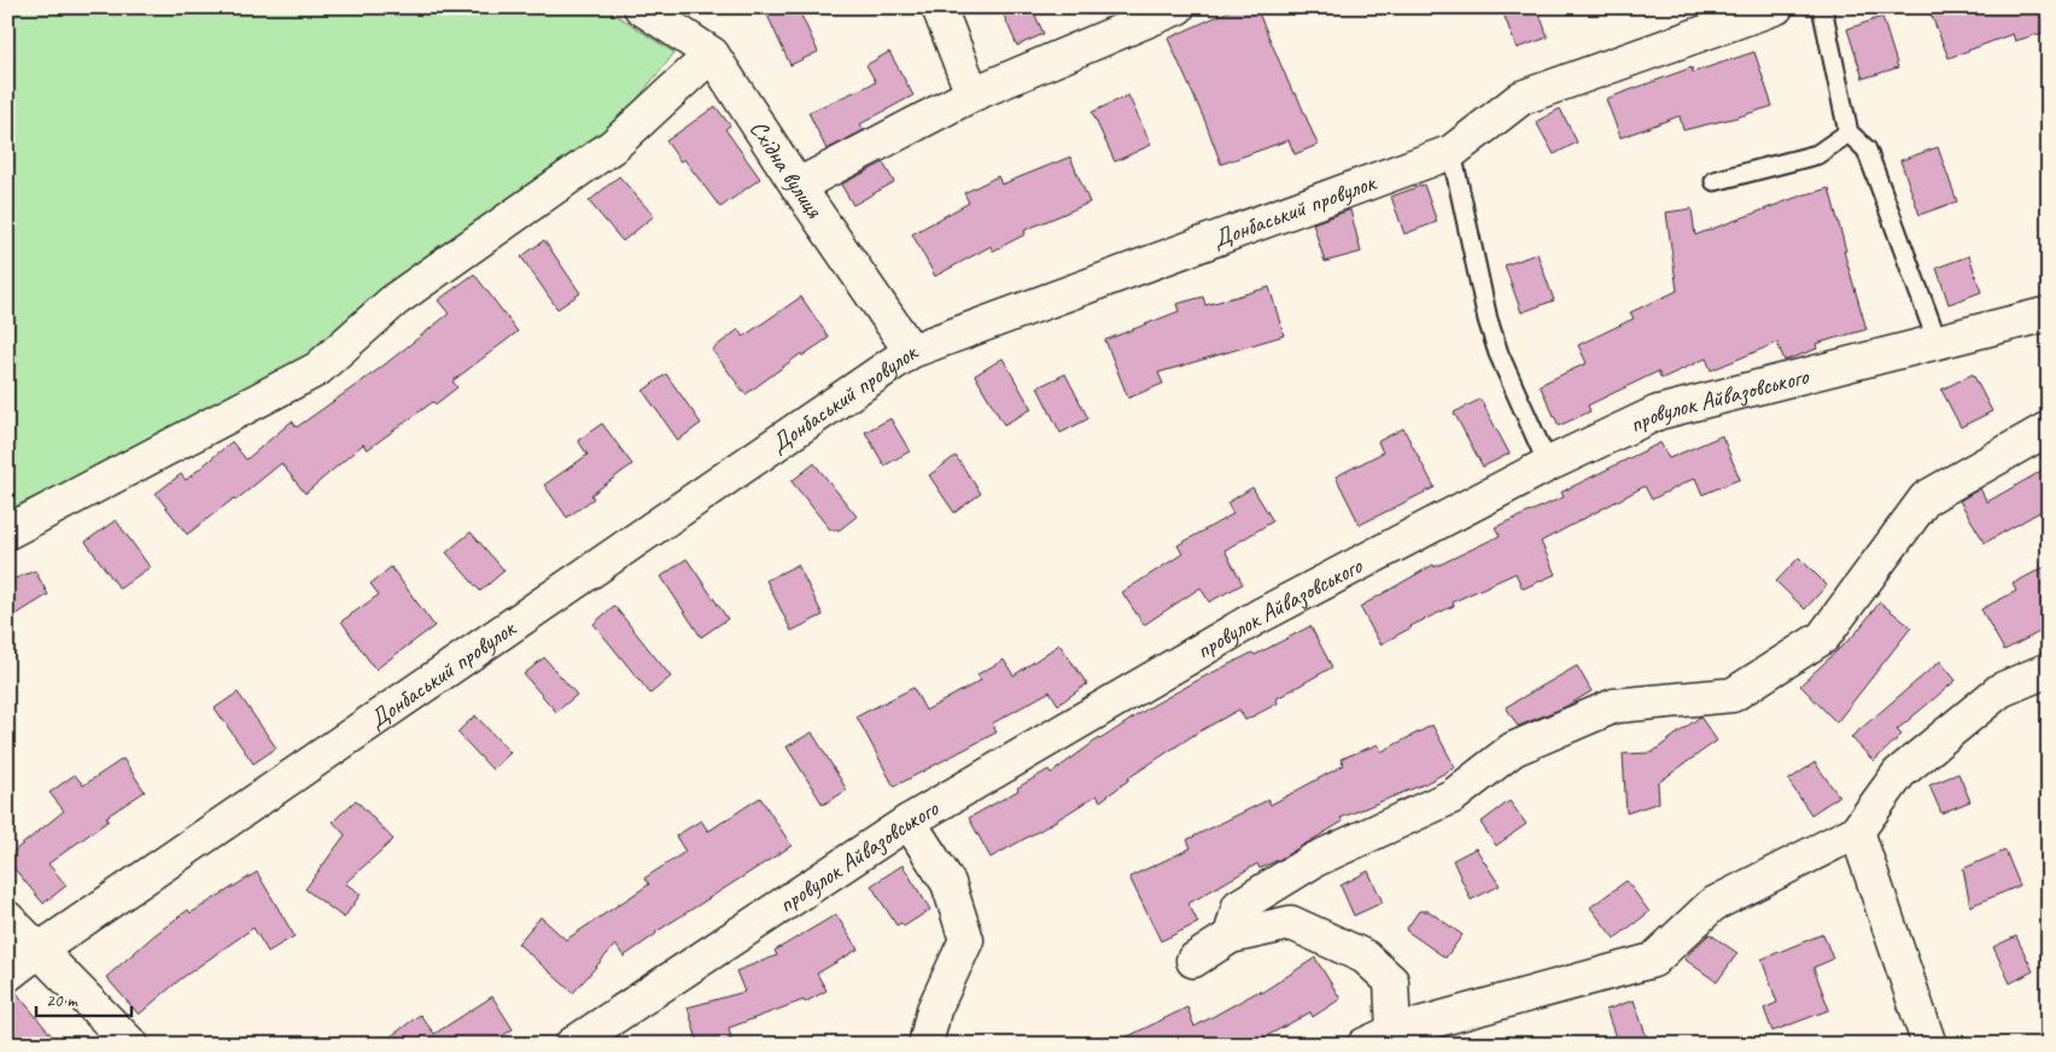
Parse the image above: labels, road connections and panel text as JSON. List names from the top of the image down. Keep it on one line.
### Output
{"streets":{"street":["Східна вулиця","Донбаський провулок","провулок Айвазовського"]},"crossings":[["Східна вулиця","Донбаський провулок"]],"scale_bar":"20 m"}
